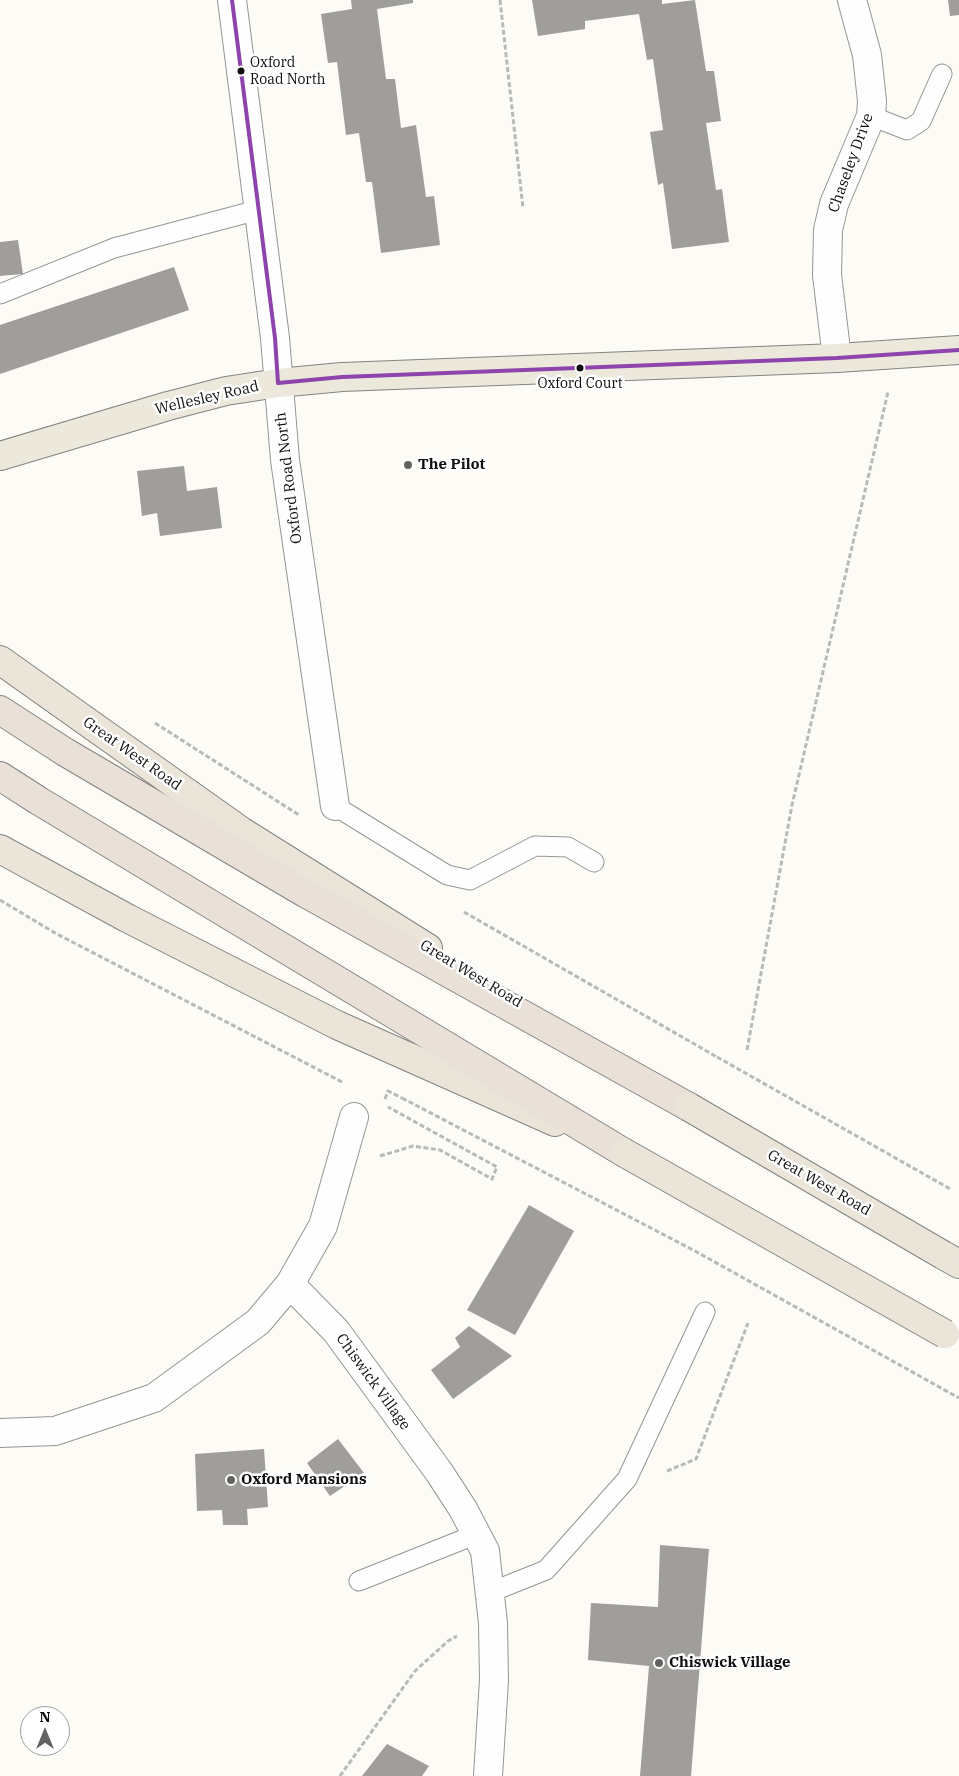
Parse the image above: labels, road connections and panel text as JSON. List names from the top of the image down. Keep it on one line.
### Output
{"streets":{"highway":["Great West Road"],"main road":["Wellesley Road"],"street":["Chaseley Drive","Oxford Road North","Chiswick Village"]},"crossings":[["Chaseley Drive","Wellesley Road"],["Wellesley Road","Oxford Road North"]],"places":["Oxford Road North","Oxford Court","The Pilot","Oxford Mansions","Chiswick Village"],"north":"top"}
